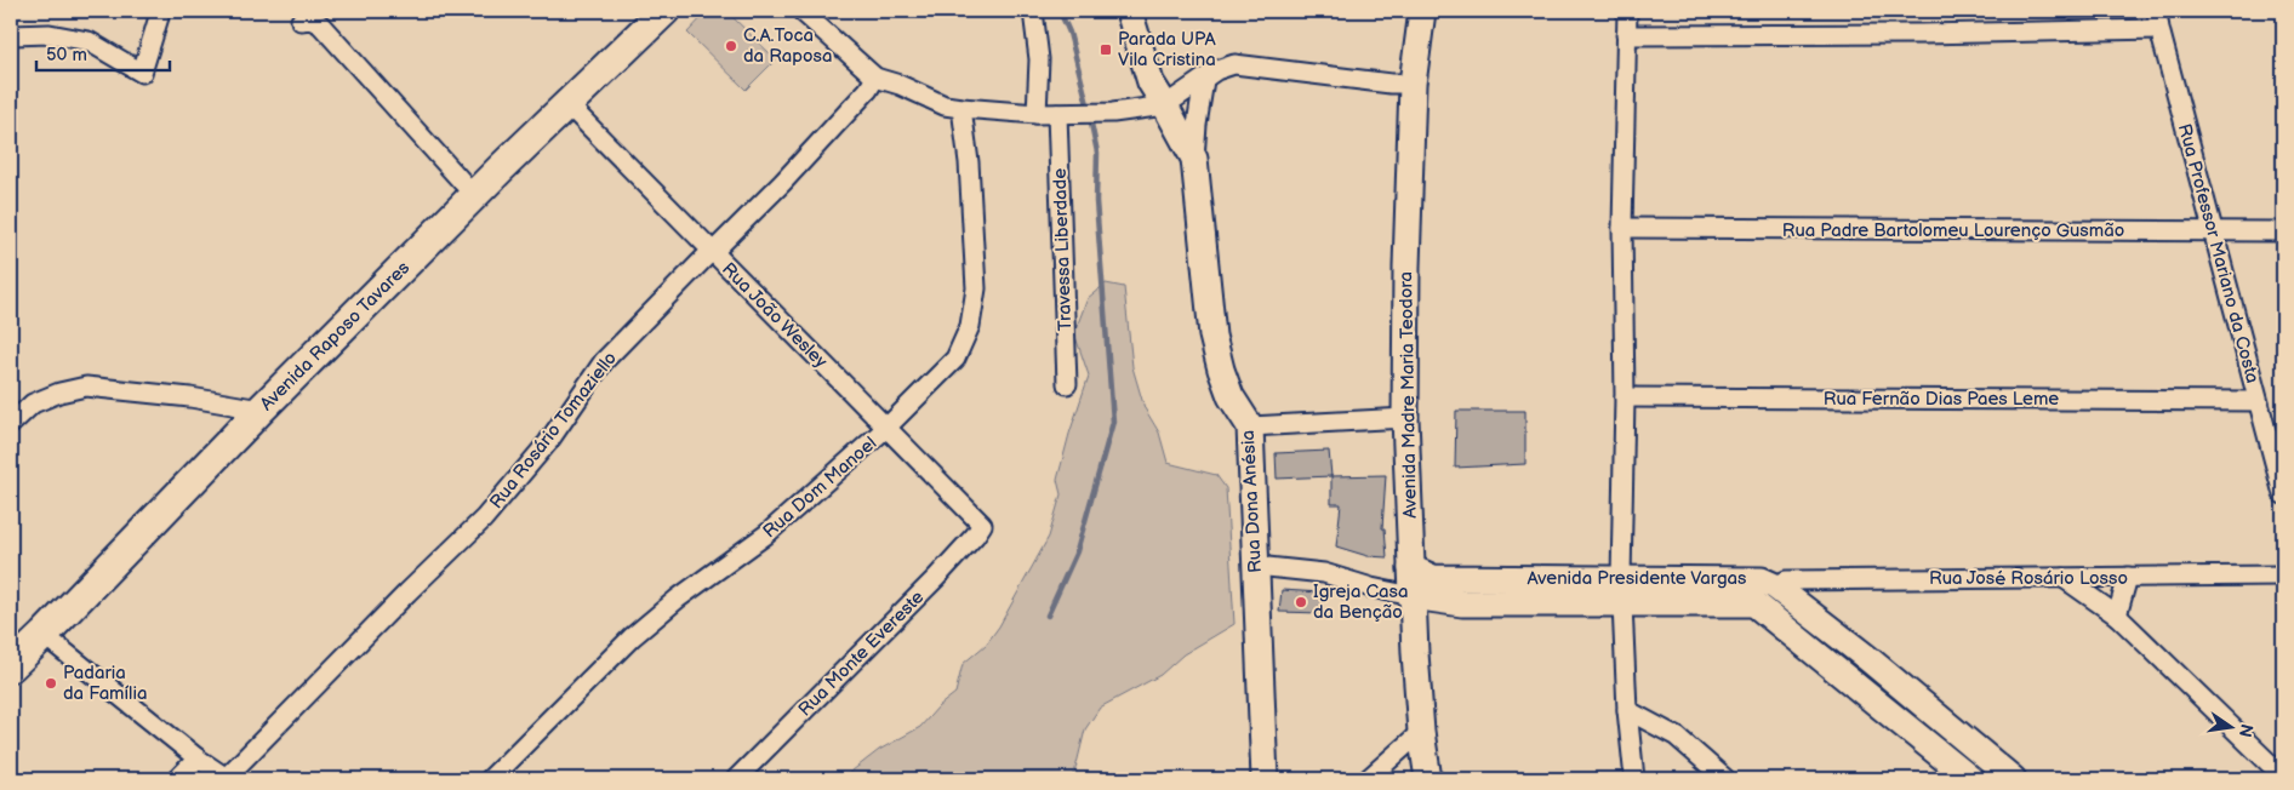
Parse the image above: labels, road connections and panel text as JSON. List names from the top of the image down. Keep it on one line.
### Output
{"streets":{"main road":["Avenida Raposo Tavares"],"street":["Rua Padre Bartolomeu Lourenço Gusmão","Travessa Liberdade","Rua Professor Mariano da Costa","Rua João Wesley","Avenida Madre Maria Teodora","Rua Fernão Dias Paes Leme","Rua Rosário Tomaziello","Rua Dom Manoel","Rua Dona Anésia","Avenida Presidente Vargas","Rua José Rosário Losso","Rua Monte Evereste"]},"crossings":[["Rua Padre Bartolomeu Lourenço Gusmão","Rua Professor Mariano da Costa"],["Rua Professor Mariano da Costa","Rua Fernão Dias Paes Leme"],["Rua João Wesley","Avenida Raposo Tavares"],["Rua João Wesley","Rua Rosário Tomaziello"],["Rua João Wesley","Rua Dom Manoel"],["Rua João Wesley","Rua Monte Evereste"],["Avenida Madre Maria Teodora","Avenida Presidente Vargas"],["Avenida Presidente Vargas","Rua José Rosário Losso"]],"places":{"other":["C.A.Toca da Raposa","Igreja Casa da Benção","Padaria da Família"],"transit":["Parada UPA Vila Cristina"]},"scale_bar":"50 m","north":"right"}
